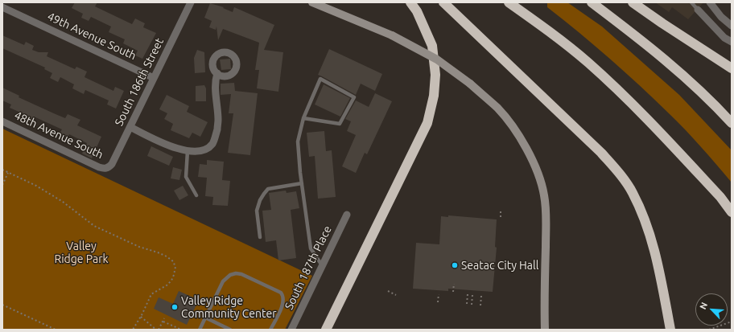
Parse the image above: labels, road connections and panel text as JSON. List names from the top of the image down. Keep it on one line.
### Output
{"streets":{"street":["49th Avenue South","South 186th Street","48th Avenue South","South 187th Place"]},"crossings":[["49th Avenue South","South 186th Street"],["South 186th Street","48th Avenue South"]],"parks":["Valley Ridge Park"],"places":["Seatac City Hall","Valley Ridge Community Center"],"north":"top left"}
